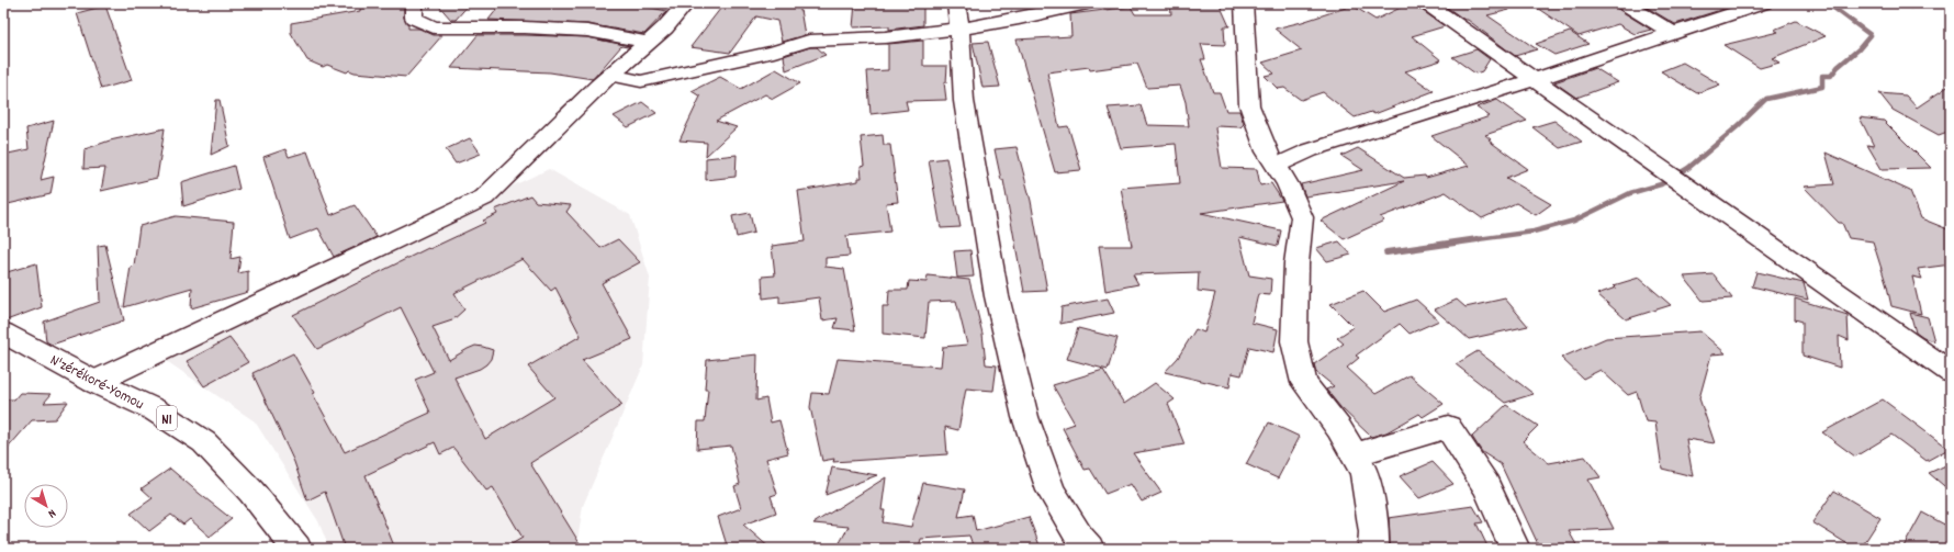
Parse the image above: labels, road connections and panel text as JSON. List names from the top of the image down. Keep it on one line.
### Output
{"streets":{"main road":["N'zérékoré-Yomou","N1"]},"north":"bottom right"}
